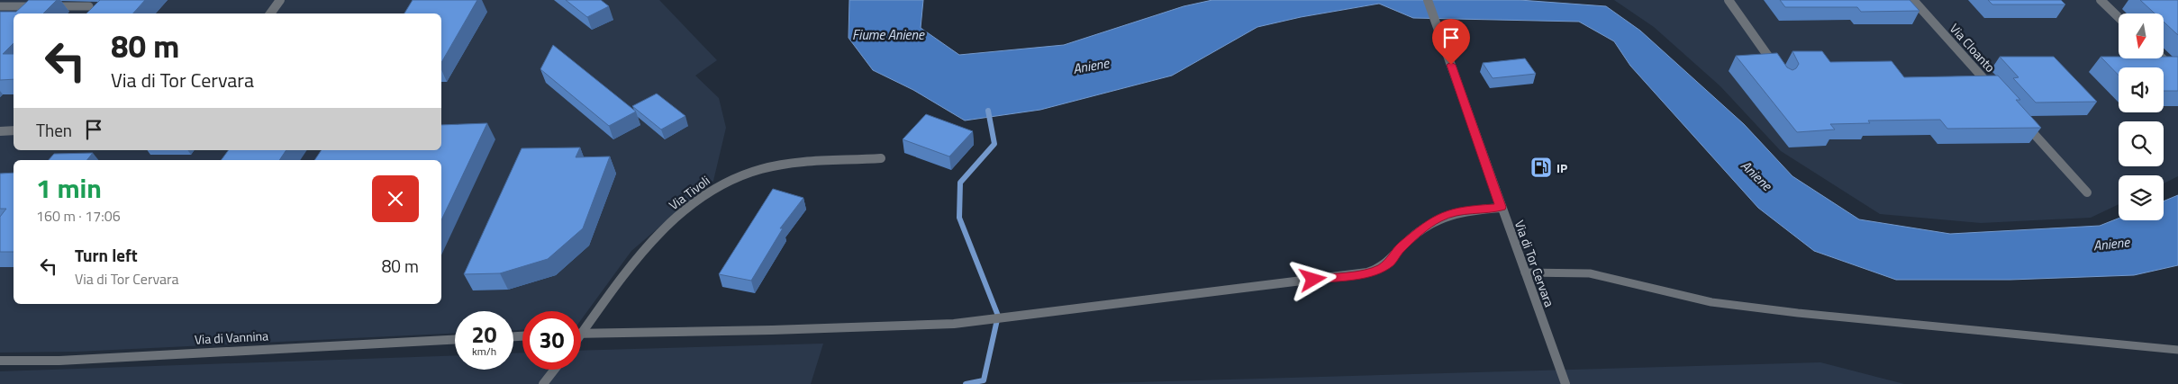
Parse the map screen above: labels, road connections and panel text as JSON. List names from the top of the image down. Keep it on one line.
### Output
{"streets":{"street":["Via Cloanto","Via Tivoli","Via di Tor Cervara","Via di Vannina"]},"water":["Fiume Aniene","Aniene"],"places":{"fuel station":["IP"]},"north":"bottom","page":{"turn":["80 m","Via di Tor Cervara"],"then":"Then","heading":["1 min","160 m · 17:06"],"list":[{"name":"Turn left","note":"Via di Tor Cervara","value":"80 m"}],"speed":"20 km/h","limit":"30"}}
